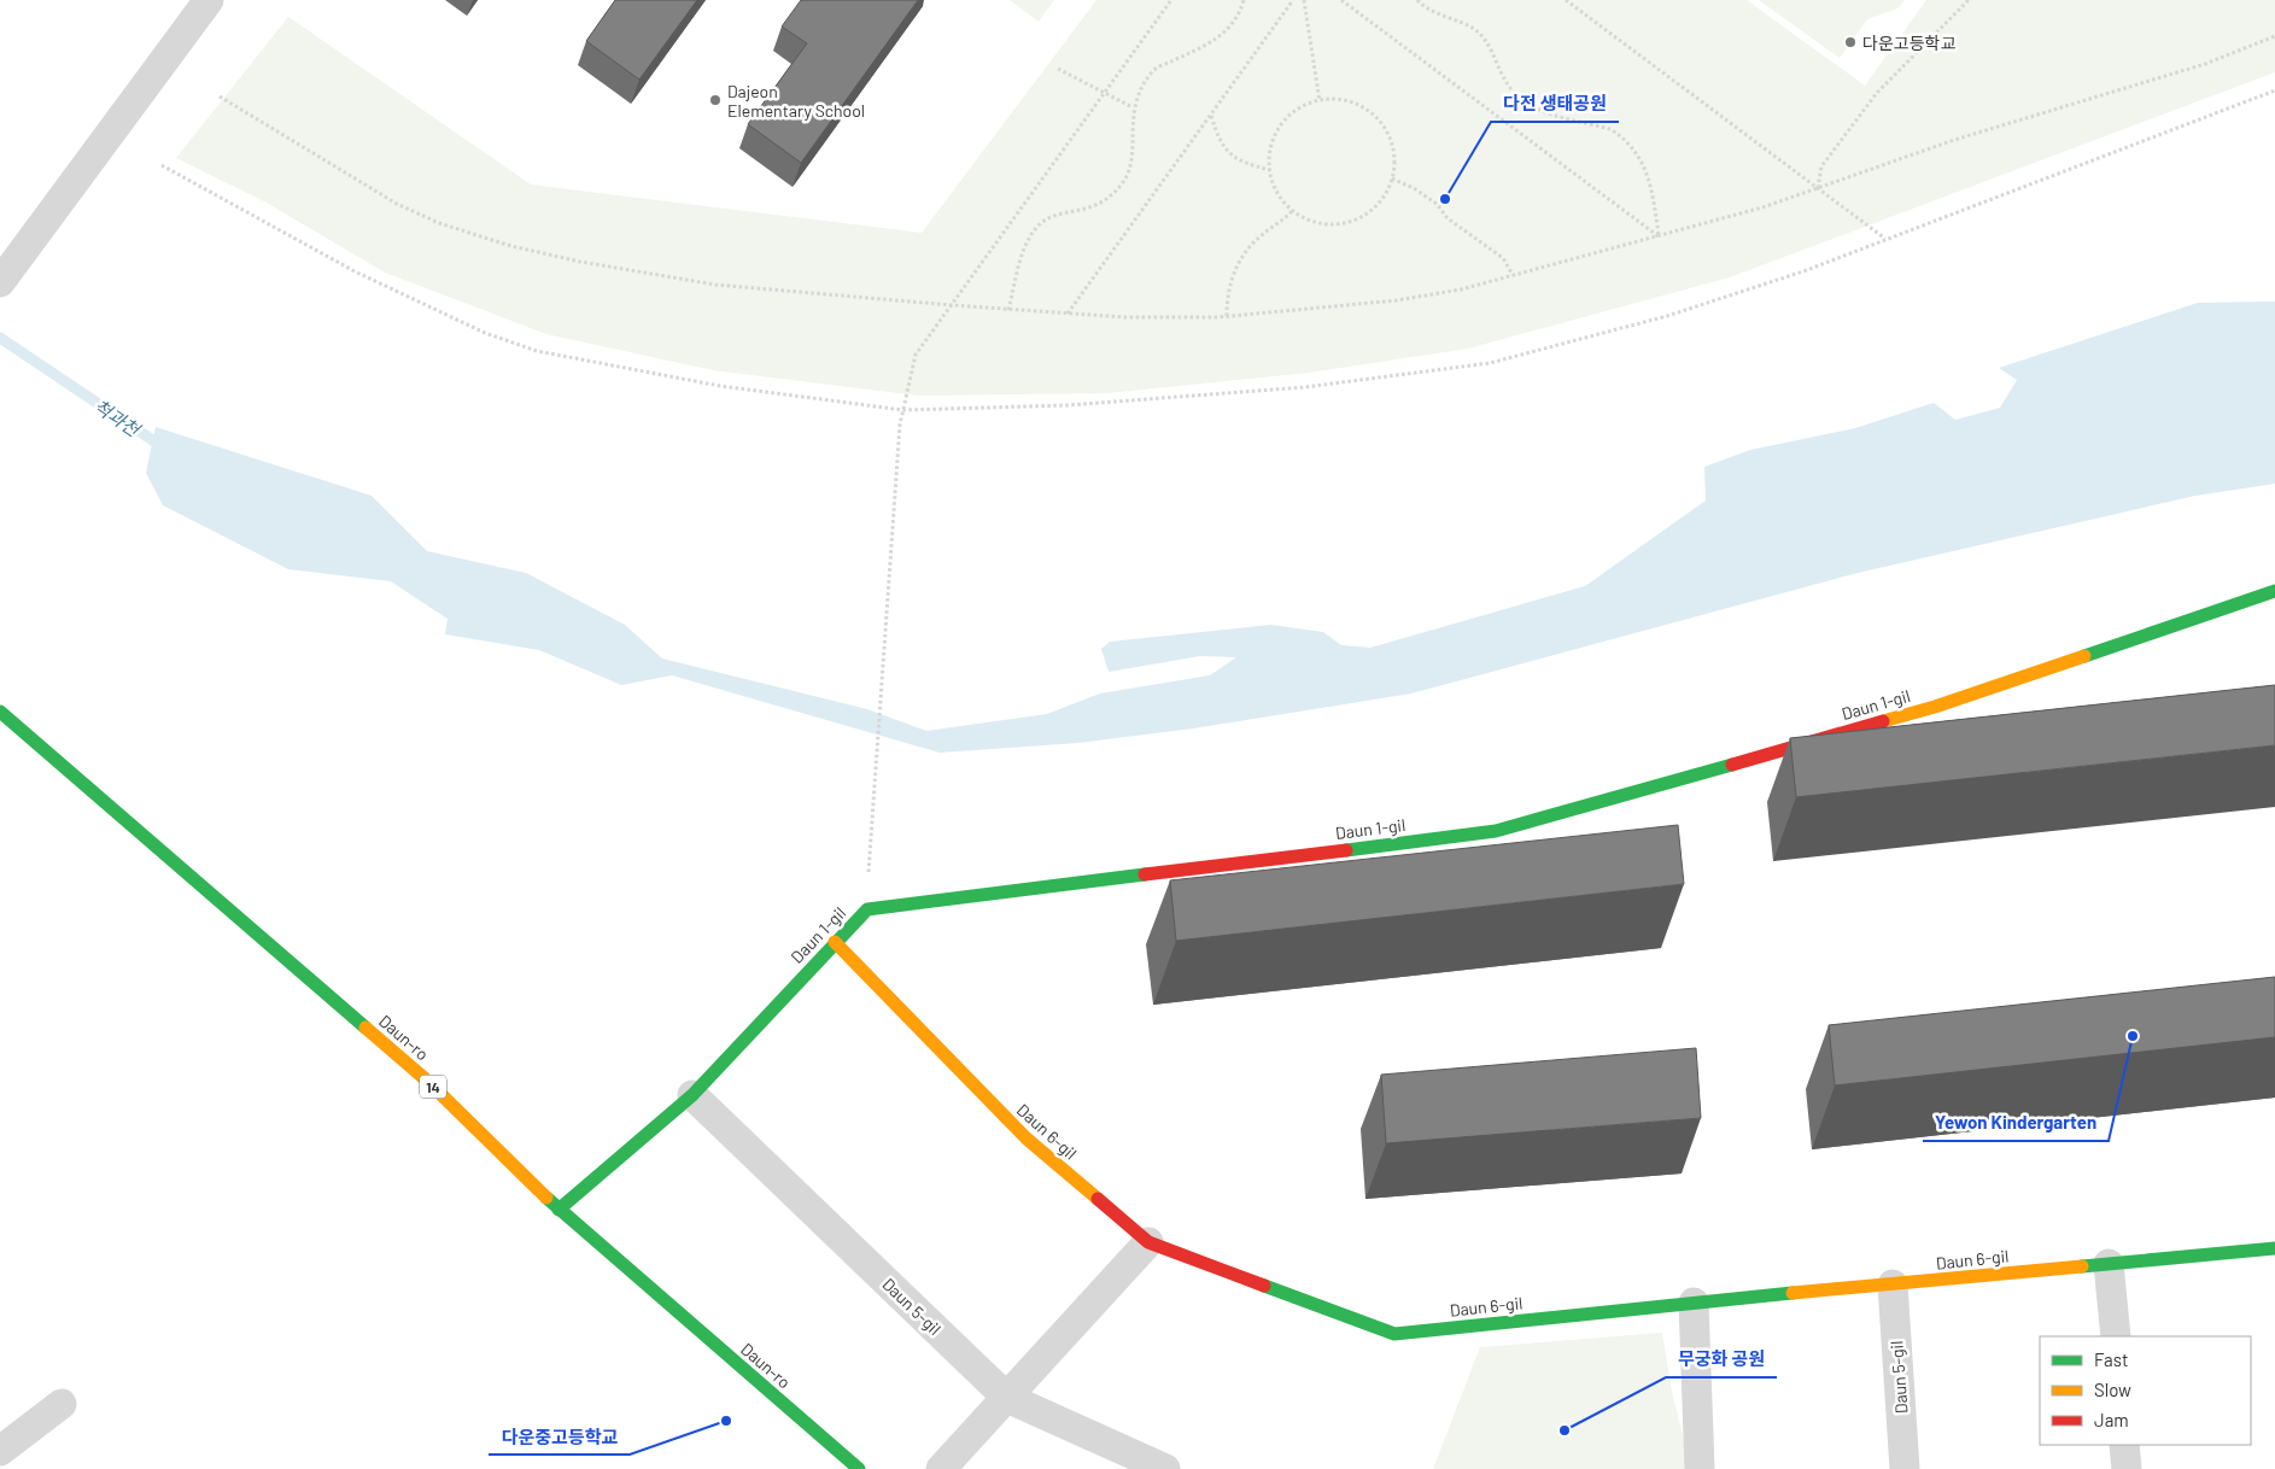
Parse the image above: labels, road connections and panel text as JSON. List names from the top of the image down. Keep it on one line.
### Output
{"streets":{"street":["Daun 1-gil","Daun-ro","14","Daun 6-gil","Daun 5-gil"]},"crossings":[["Daun 1-gil","Daun-ro"],["Daun 1-gil","Daun 6-gil"],["Daun 1-gil","Daun 5-gil"],["Daun 6-gil","Daun 5-gil"]],"water":["척과천"],"places":["다운고등학교","Dajeon Elementary School","다전 생태공원","Yewon Kindergarten","다운중고등학교","무궁화 공원"],"legend":["Fast","Slow","Jam"]}
